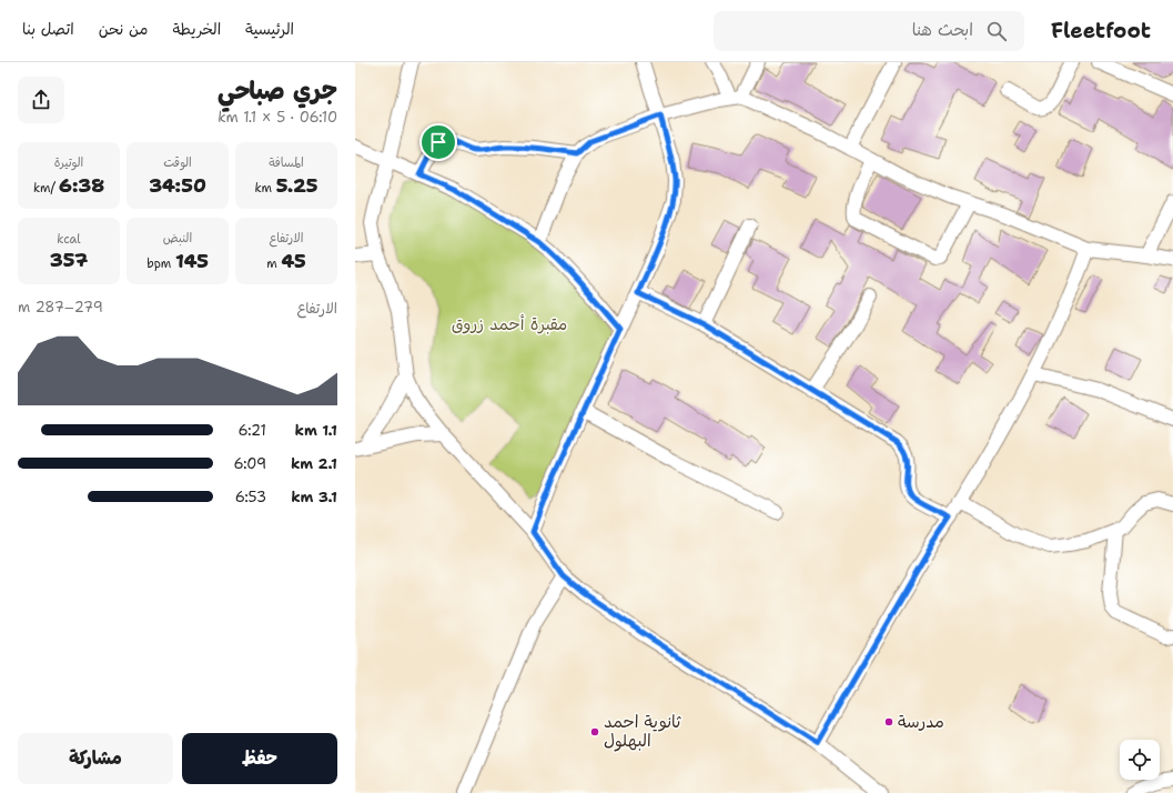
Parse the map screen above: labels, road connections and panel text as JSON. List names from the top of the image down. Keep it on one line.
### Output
{"parks":["مقبرة أحمد زروق"],"places":["مدرسة","ثانوية احمد البهلول"],"page":{"header":"Fleetfoot","search":"ابحث هنا","nav":["الرئيسية","الخريطة","من نحن","اتصل بنا"],"heading":["جري صباحي","06:10 · 5 × 1.1 km"],"stats":[["المسافة","5.25 km"],["الوقت","34:50"],["الوتيرة","6:38 /km"],["الارتفاع","45 m"],["النبض","145 bpm"],["kcal","357"]],"chart":["الارتفاع","279–287 m"],"list":[{"name":"1.1 km","note":"6:21"},{"name":"2.1 km","note":"6:09"},{"name":"3.1 km","note":"6:53"}],"buttons":["حفظ","مشاركة"]}}
